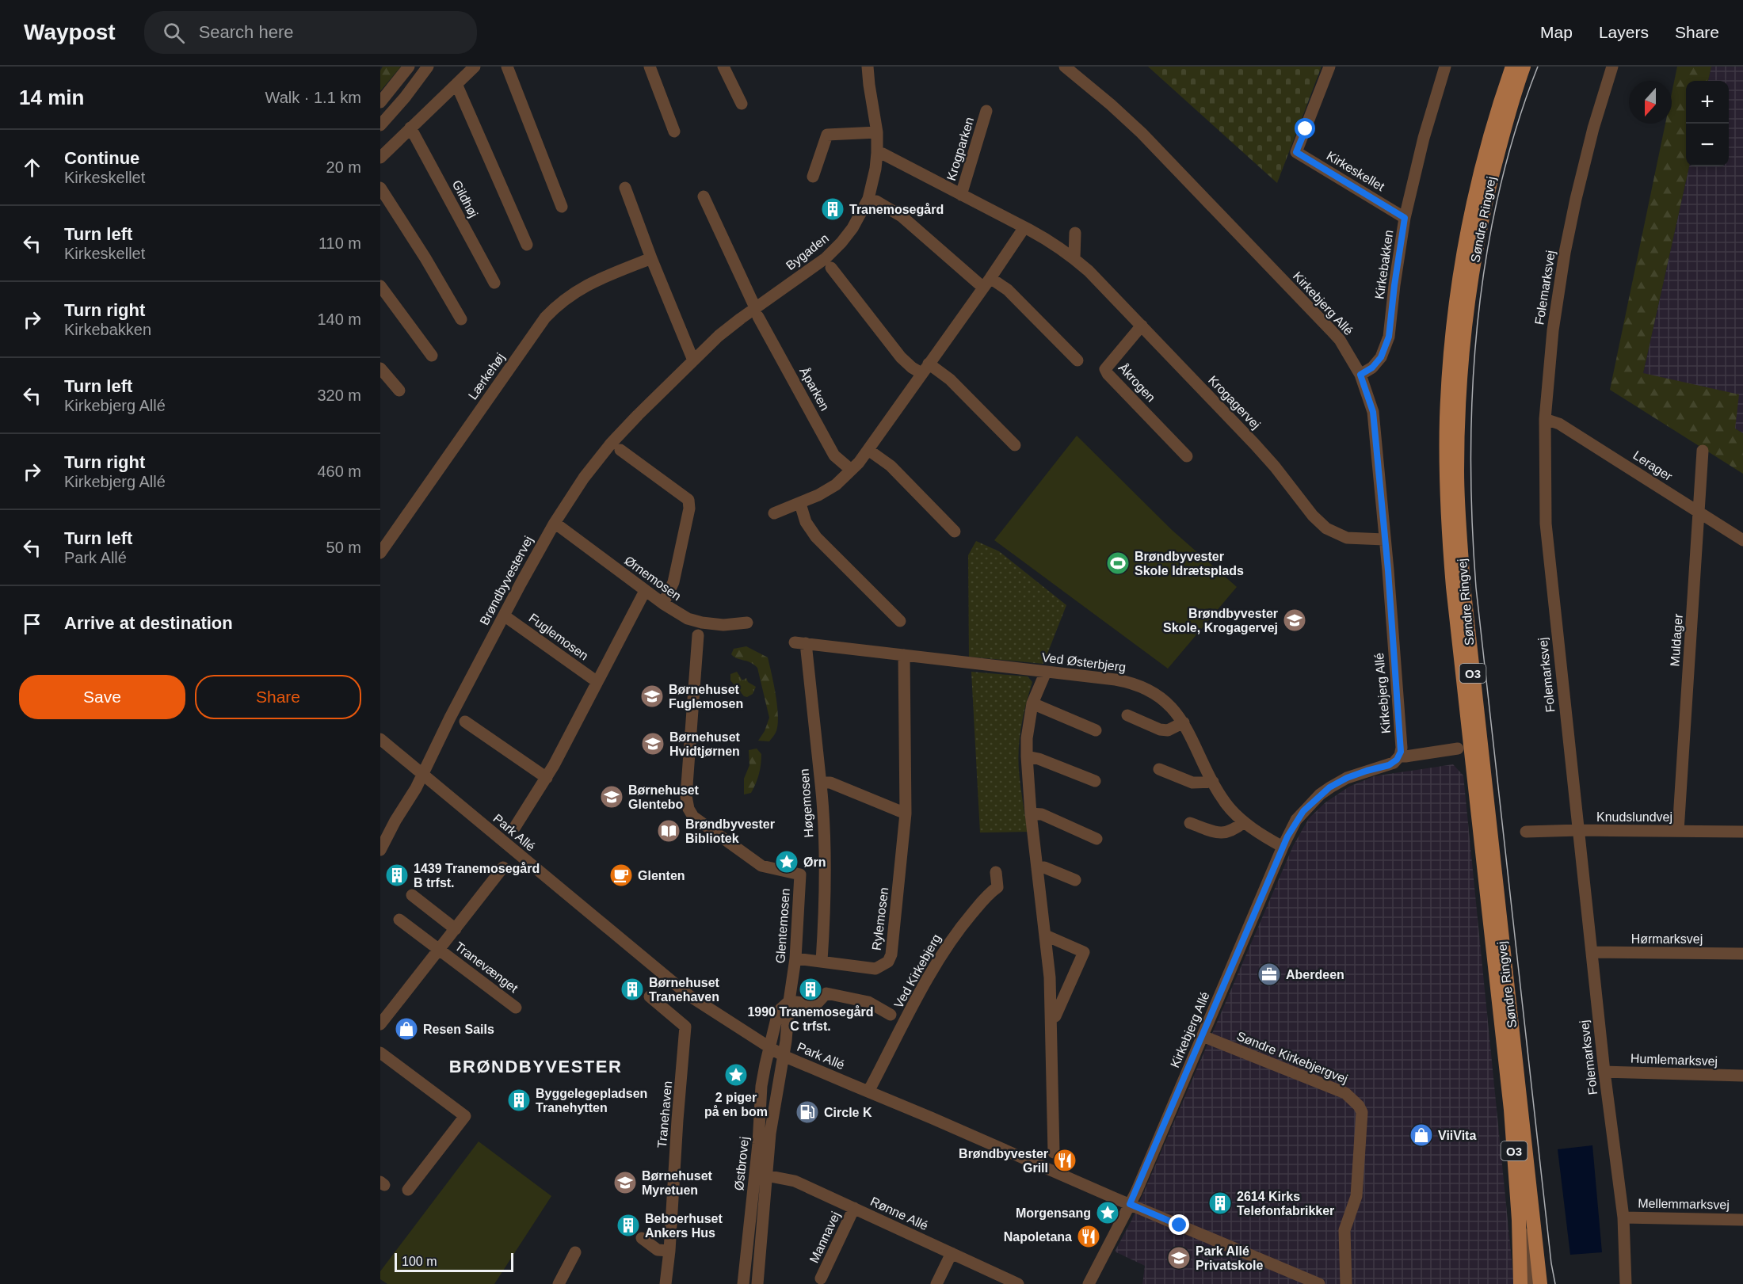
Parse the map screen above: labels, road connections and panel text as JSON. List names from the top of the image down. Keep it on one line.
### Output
{"streets":{"main road":["Søndre Ringvej","O3"],"street":["Krogparken","Kirkeskellet","Gildhøj","Bygaden","Kirkebakken","Folemarksvej","Kirkebjerg Allé","Lærkehøj","Åkrogen","Åparken","Krogagervej","Lerager","Ørnemosen","Brøndbyvestervej","Fuglemosen","Muldager","Ved Østerbjerg","Høgemosen","Knudslundvej","Park Allé","Rylemosen","Glentemosen","Hørmarksvej","Tranevænget","Ved Kirkebjerg","Søndre Kirkebjergvej","Humlemarksvej","Tranehaven","Østbrovej","Mellemmarksvej","Rønne Allé","Mannavej"]},"crossings":[["Krogparken","Krogagervej"],["Kirkeskellet","Kirkebakken"],["Bygaden","Åparken"],["Bygaden","Krogagervej"],["Bygaden","Brøndbyvestervej"],["Kirkebakken","Kirkebjerg Allé"],["Folemarksvej","Lerager"],["Folemarksvej","Knudslundvej"],["Folemarksvej","Hørmarksvej"],["Folemarksvej","Humlemarksvej"],["Folemarksvej","Mellemmarksvej"],["Kirkebjerg Allé","Krogagervej"],["Kirkebjerg Allé","Ved Østerbjerg"],["Kirkebjerg Allé","Park Allé"],["Kirkebjerg Allé","Søndre Kirkebjergvej"],["Åkrogen","Krogagervej"],["Lerager","Muldager"],["Ørnemosen","Brøndbyvestervej"],["Brøndbyvestervej","Fuglemosen"],["Brøndbyvestervej","Park Allé"],["Muldager","Knudslundvej"],["Ved Østerbjerg","Høgemosen"],["Ved Østerbjerg","Rylemosen"],["Høgemosen","Rylemosen"],["Park Allé","Glentemosen"],["Park Allé","Ved Kirkebjerg"],["Park Allé","Østbrovej"],["Rylemosen","Glentemosen"],["Glentemosen","Østbrovej"],["Østbrovej","Rønne Allé"],["Rønne Allé","Mannavej"]],"districts":["BRØNDBYVESTER"],"places":{"building":["Tranemosegård","1439 Tranemosegård B trfst.","Børnehuset Tranehaven","1990 Tranemosegård C trfst.","Byggelegepladsen Tranehytten","2614 Kirks Telefonfabrikker","Beboerhuset Ankers Hus"],"sports":["Brøndbyvester Skole Idrætsplads"],"school or university":["Brøndbyvester Skole, Krogagervej","Børnehuset Fuglemosen","Børnehuset Hvidtjørnen","Børnehuset Glentebo","Børnehuset Myretuen","Park Allé Privatskole"],"library":["Brøndbyvester Bibliotek"],"place":["Ørn","2 piger på en bom","Morgensang"],"cafe":["Glenten"],"office":["Aberdeen"],"shop":["Resen Sails","ViiVita"],"fuel station":["Circle K"],"restaurant":["Brøndbyvester Grill","Napoletana"]},"scale_bar":"100 m","north":"bottom","page":{"header":"Waypost","search":"Search here","nav":["Map","Layers","Share"],"heading":["14 min","Walk · 1.1 km"],"map_buttons":["+","−"],"list":[["Continue","Kirkeskellet","20 m"],["Turn left","Kirkeskellet","110 m"],["Turn right","Kirkebakken","140 m"],["Turn left","Kirkebjerg Allé","320 m"],["Turn right","Kirkebjerg Allé","460 m"],["Turn left","Park Allé","50 m"],"Arrive at destination"],"buttons":["Save","Share"],"scale":"100 m"}}
